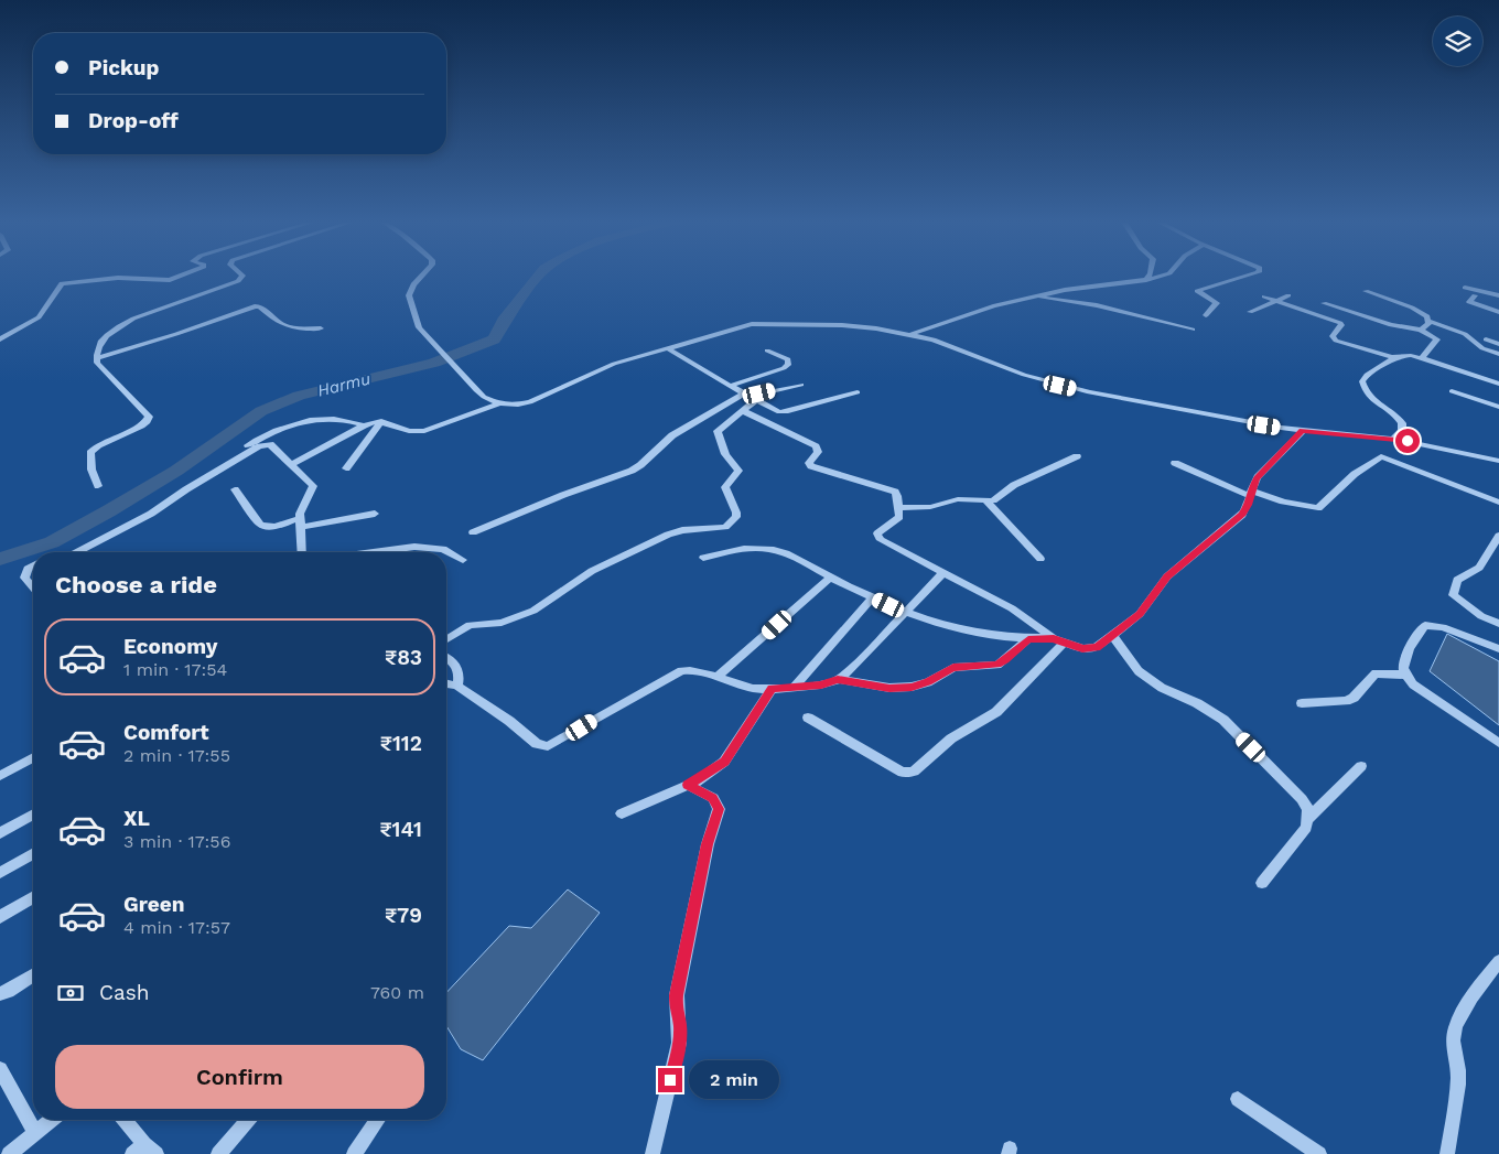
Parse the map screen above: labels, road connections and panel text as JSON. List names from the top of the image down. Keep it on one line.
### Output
{"water":["Harmu"],"page":{"banner":["Pickup","Drop-off"],"heading":"Choose a ride","list":[{"name":"Economy","note":"1 min · 17:54","value":"₹83"},{"name":"Comfort","note":"2 min · 17:55","value":"₹112"},{"name":"XL","note":"3 min · 17:56","value":"₹141"},{"name":"Green","note":"4 min · 17:57","value":"₹79"}],"pay":["Cash","760 m"],"buttons":"Confirm","bubble":"2 min"}}
